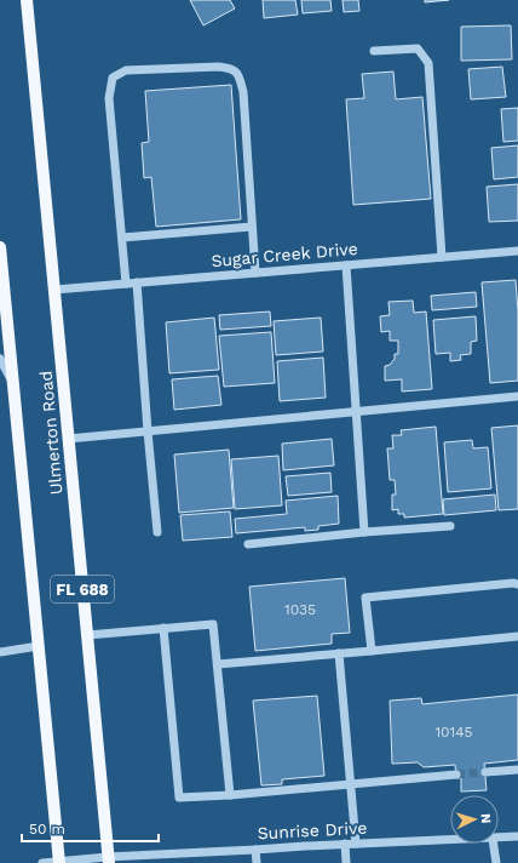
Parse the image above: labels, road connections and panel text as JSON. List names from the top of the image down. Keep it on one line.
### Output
{"streets":{"main road":["Ulmerton Road","FL 688"],"street":["Sugar Creek Drive","Sunrise Drive"]},"crossings":[["Sugar Creek Drive","Ulmerton Road"],["Ulmerton Road","Sunrise Drive"]],"house_numbers":["1035","10145"],"scale_bar":"50 m","north":"right"}
